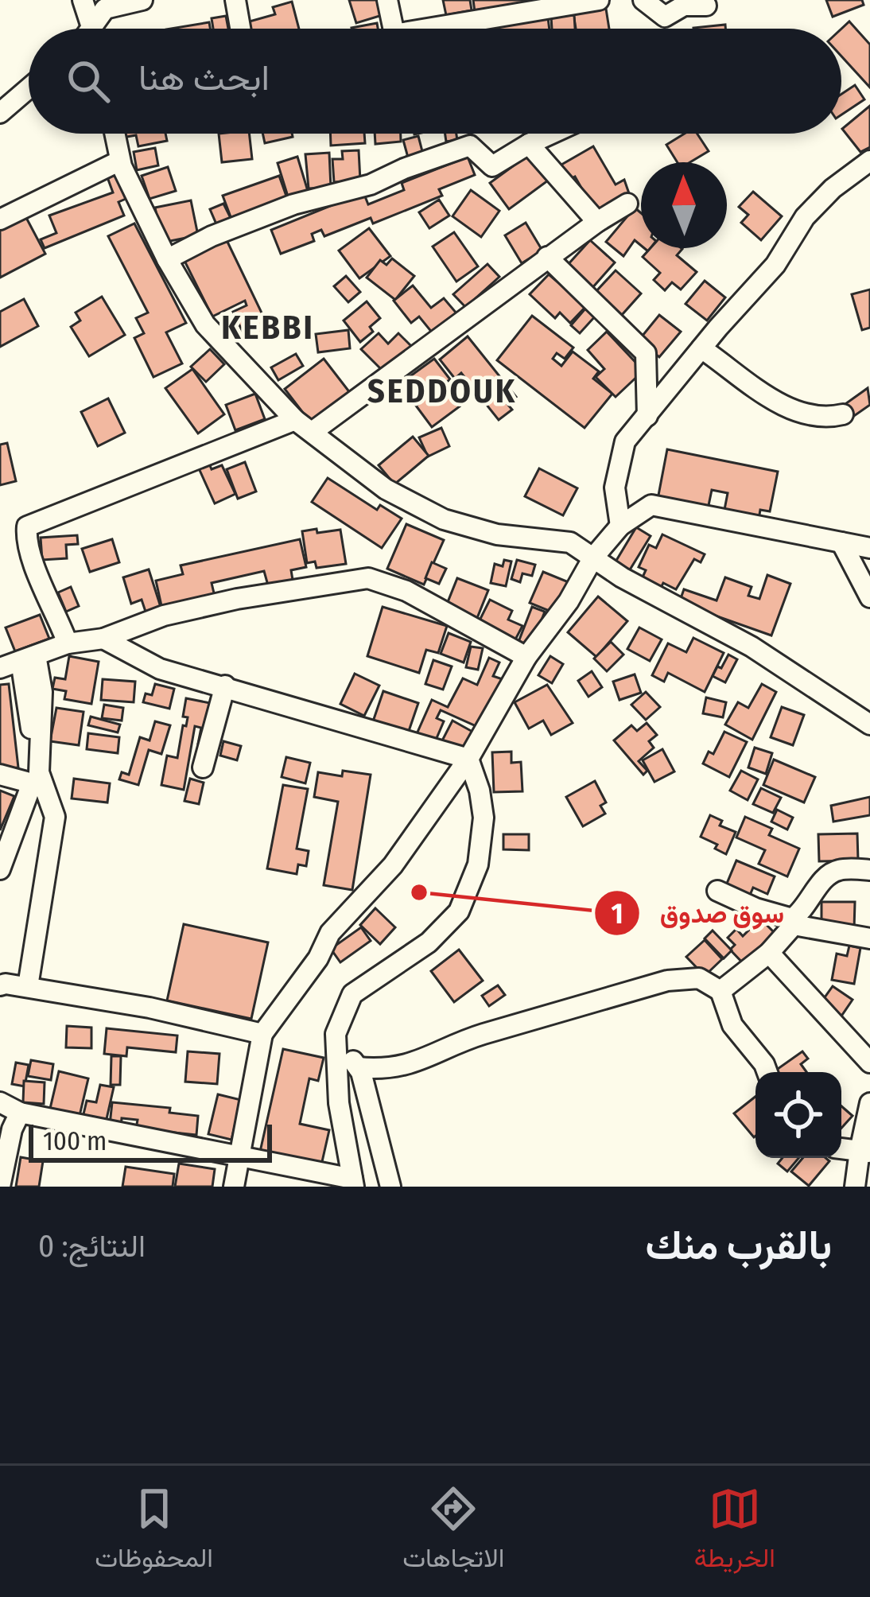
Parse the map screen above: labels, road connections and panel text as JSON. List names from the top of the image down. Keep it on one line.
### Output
{"districts":["KEBBI","SEDDOUK"],"places":["سوق صدوق"],"scale_bar":"100 m","north":"top","page":{"search":"ابحث هنا","scale":"100 m","heading":["بالقرب منك","النتائج: 0"],"nav":["الخريطة","الاتجاهات","المحفوظات"]}}
